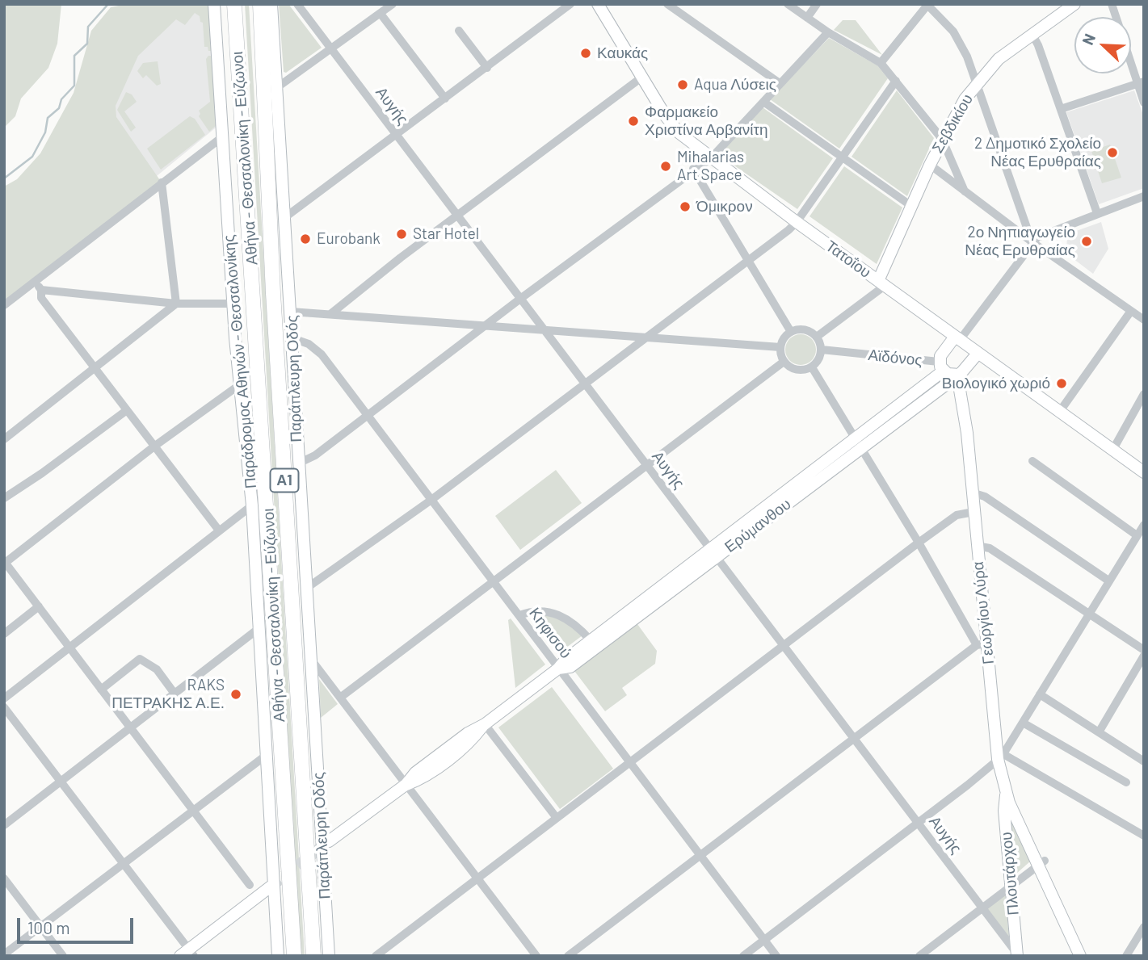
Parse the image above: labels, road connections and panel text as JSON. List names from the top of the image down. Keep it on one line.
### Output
{"streets":{"highway":["Αθήνα - Θεσσαλονίκη - Εύζωνοι","Α1"],"main road":["Σεβδικίου","Τατοΐου","Αϊδόνος","Παράδρομος Αθηνών - Θεσσαλονίκης","Παράπλευρη Οδός","Ερύμανθου","Γεωργίου Λύρα","Πλουτάρχου"],"street":["Αυγής","Κηφισού"]},"crossings":[["Αυγής","Ερύμανθου"],["Αυγής","Πλουτάρχου"],["Σεβδικίου","Τατοΐου"],["Τατοΐου","Αϊδόνος"],["Αϊδόνος","Ερύμανθου"],["Αϊδόνος","Γεωργίου Λύρα"],["Παράπλευρη Οδός","Κηφισού"],["Ερύμανθου","Γεωργίου Λύρα"],["Ερύμανθου","Κηφισού"],["Γεωργίου Λύρα","Πλουτάρχου"]],"places":["Καυκάς","Aqua Λύσεις","Φαρμακείο Χριστίνα Αρβανίτη","2 Δημοτικό Σχολείο Νέας Ερυθραίας","Mihalarias Art Space","Όμικρον","Star Hotel","Eurobank","2ο Νηπιαγωγείο Νέας Ερυθραίας","Βιολογικό χωριό","RAKS ΠΕΤΡΑΚΗΣ Α.Ε."],"scale_bar":"100 m","north":"top left"}
